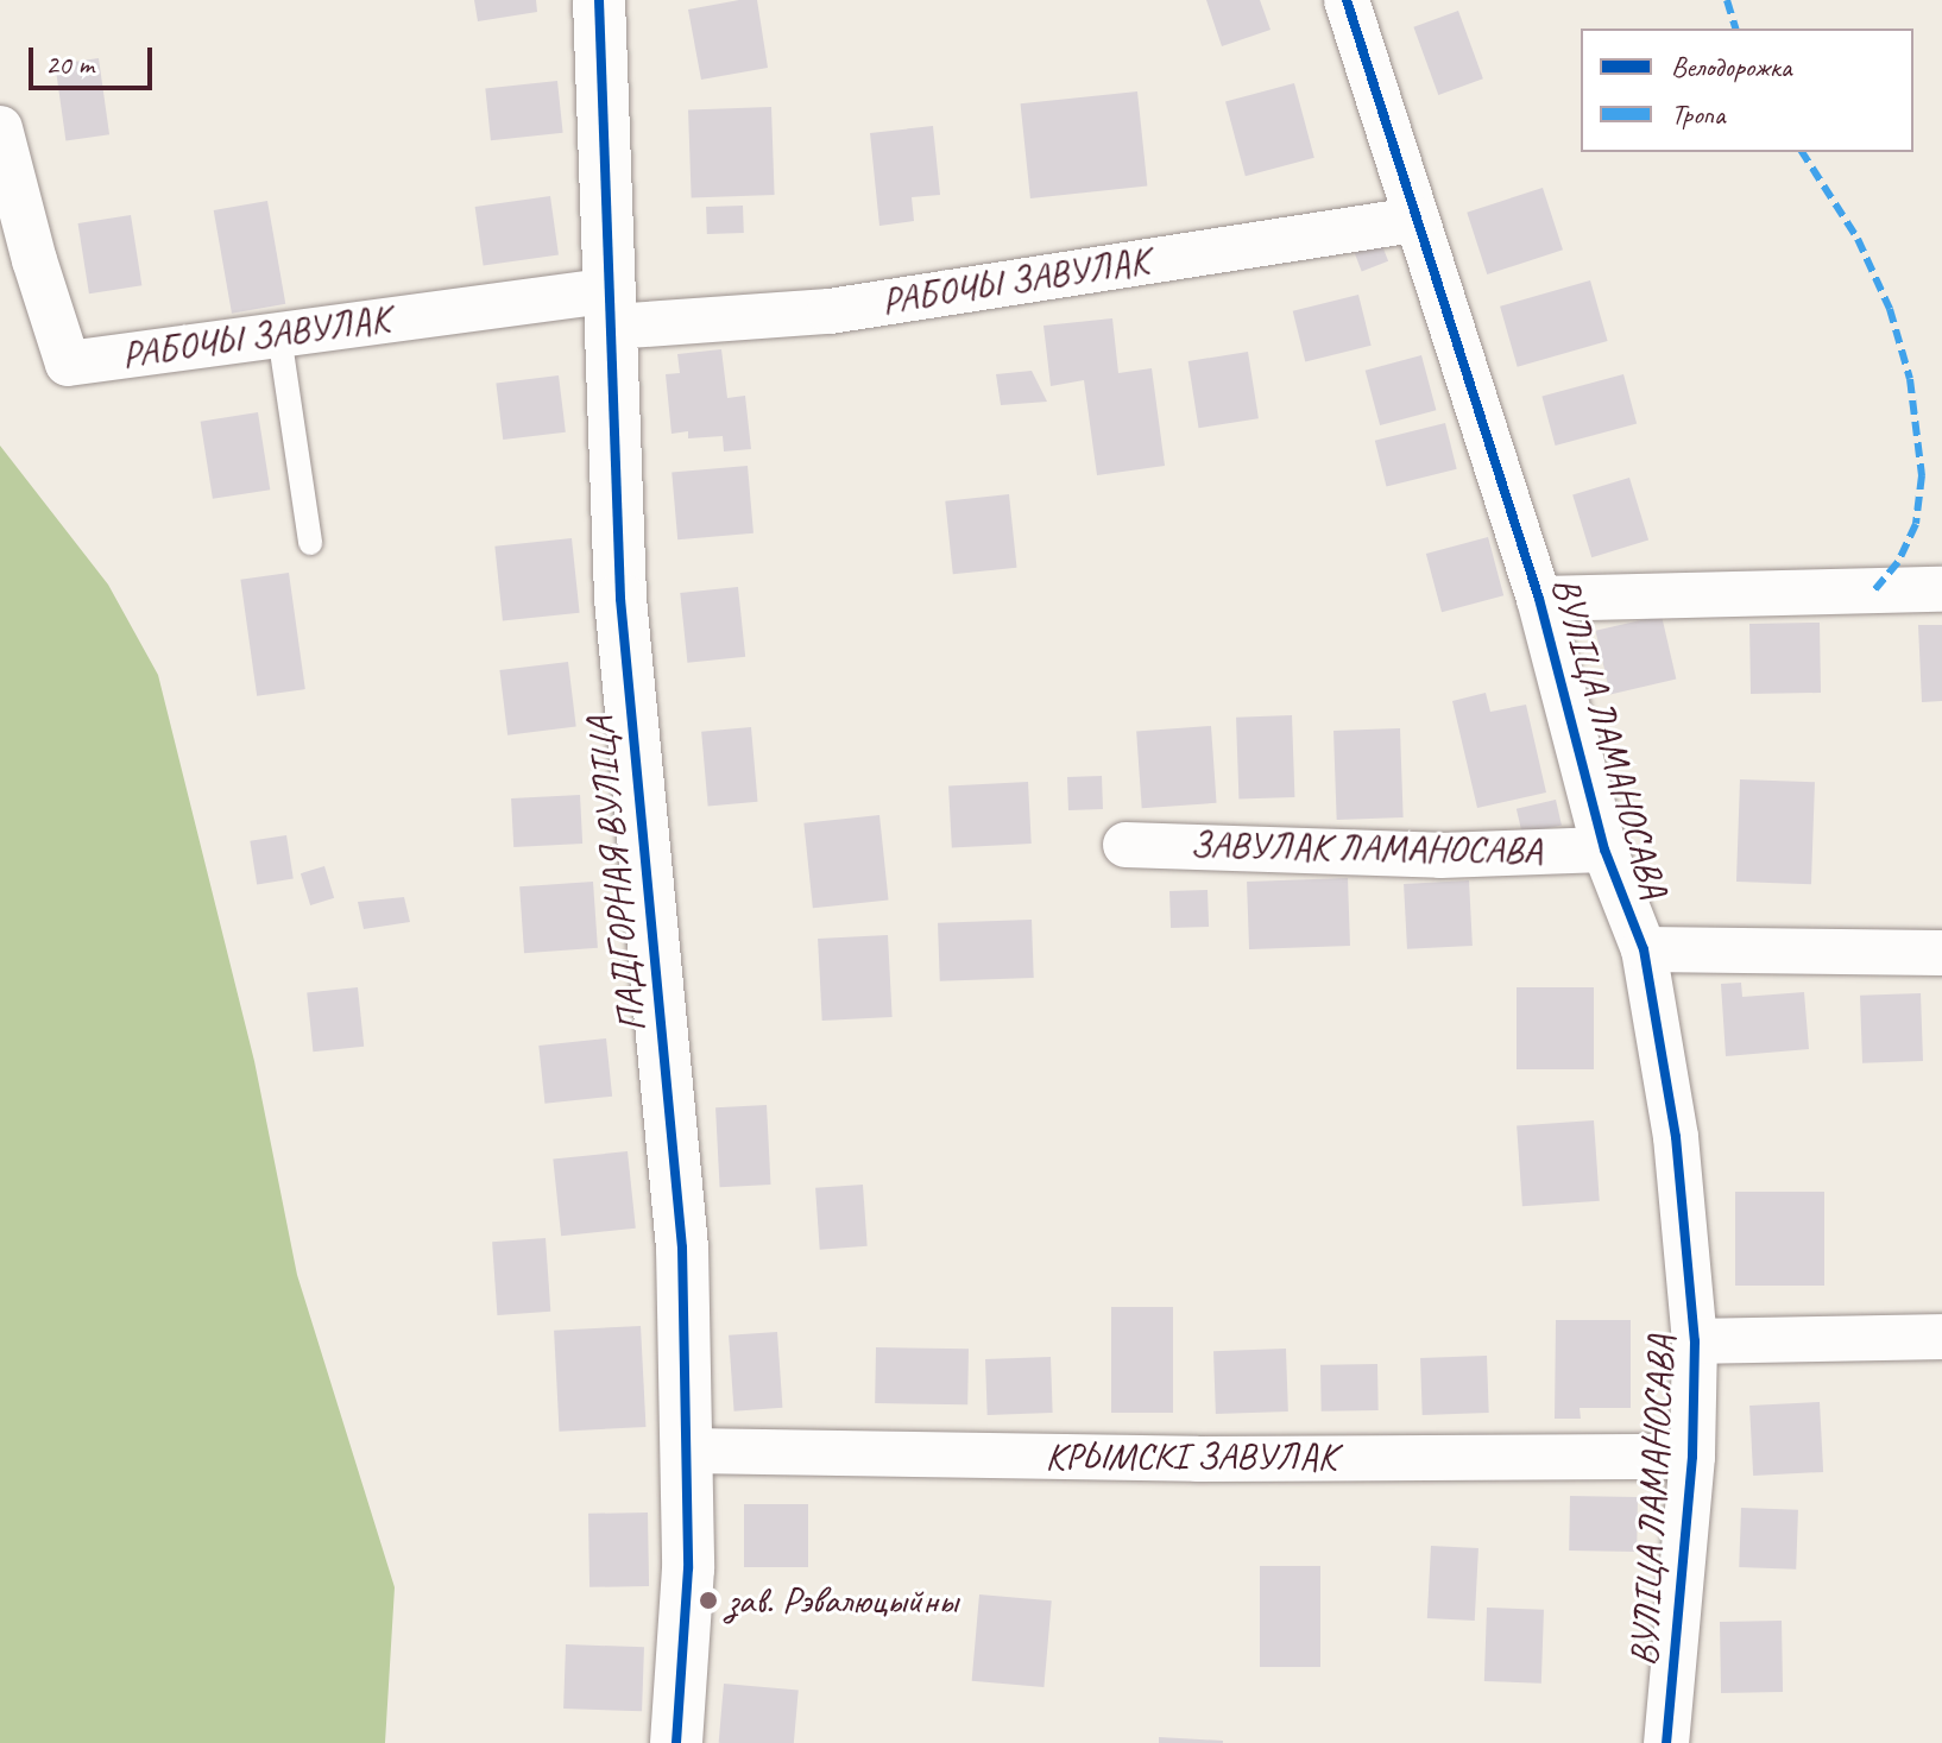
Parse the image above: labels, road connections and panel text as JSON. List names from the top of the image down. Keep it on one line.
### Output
{"streets":{"street":["РАБОЧЫ ЗАВУЛАК","ВУЛІЦА ЛАМАНОСАВА","ЗАВУЛАК ЛАМАНОСАВА","ПАДГОРНАЯ ВУЛІЦА","КРЫМСКІ ЗАВУЛАК"]},"crossings":[["РАБОЧЫ ЗАВУЛАК","ВУЛІЦА ЛАМАНОСАВА"],["РАБОЧЫ ЗАВУЛАК","ПАДГОРНАЯ ВУЛІЦА"],["ВУЛІЦА ЛАМАНОСАВА","ЗАВУЛАК ЛАМАНОСАВА"],["ВУЛІЦА ЛАМАНОСАВА","КРЫМСКІ ЗАВУЛАК"],["ПАДГОРНАЯ ВУЛІЦА","КРЫМСКІ ЗАВУЛАК"]],"places":["зав. Рэвалюцыйны"],"legend":["Велодорожка","Тропа"],"scale_bar":"20 m"}
